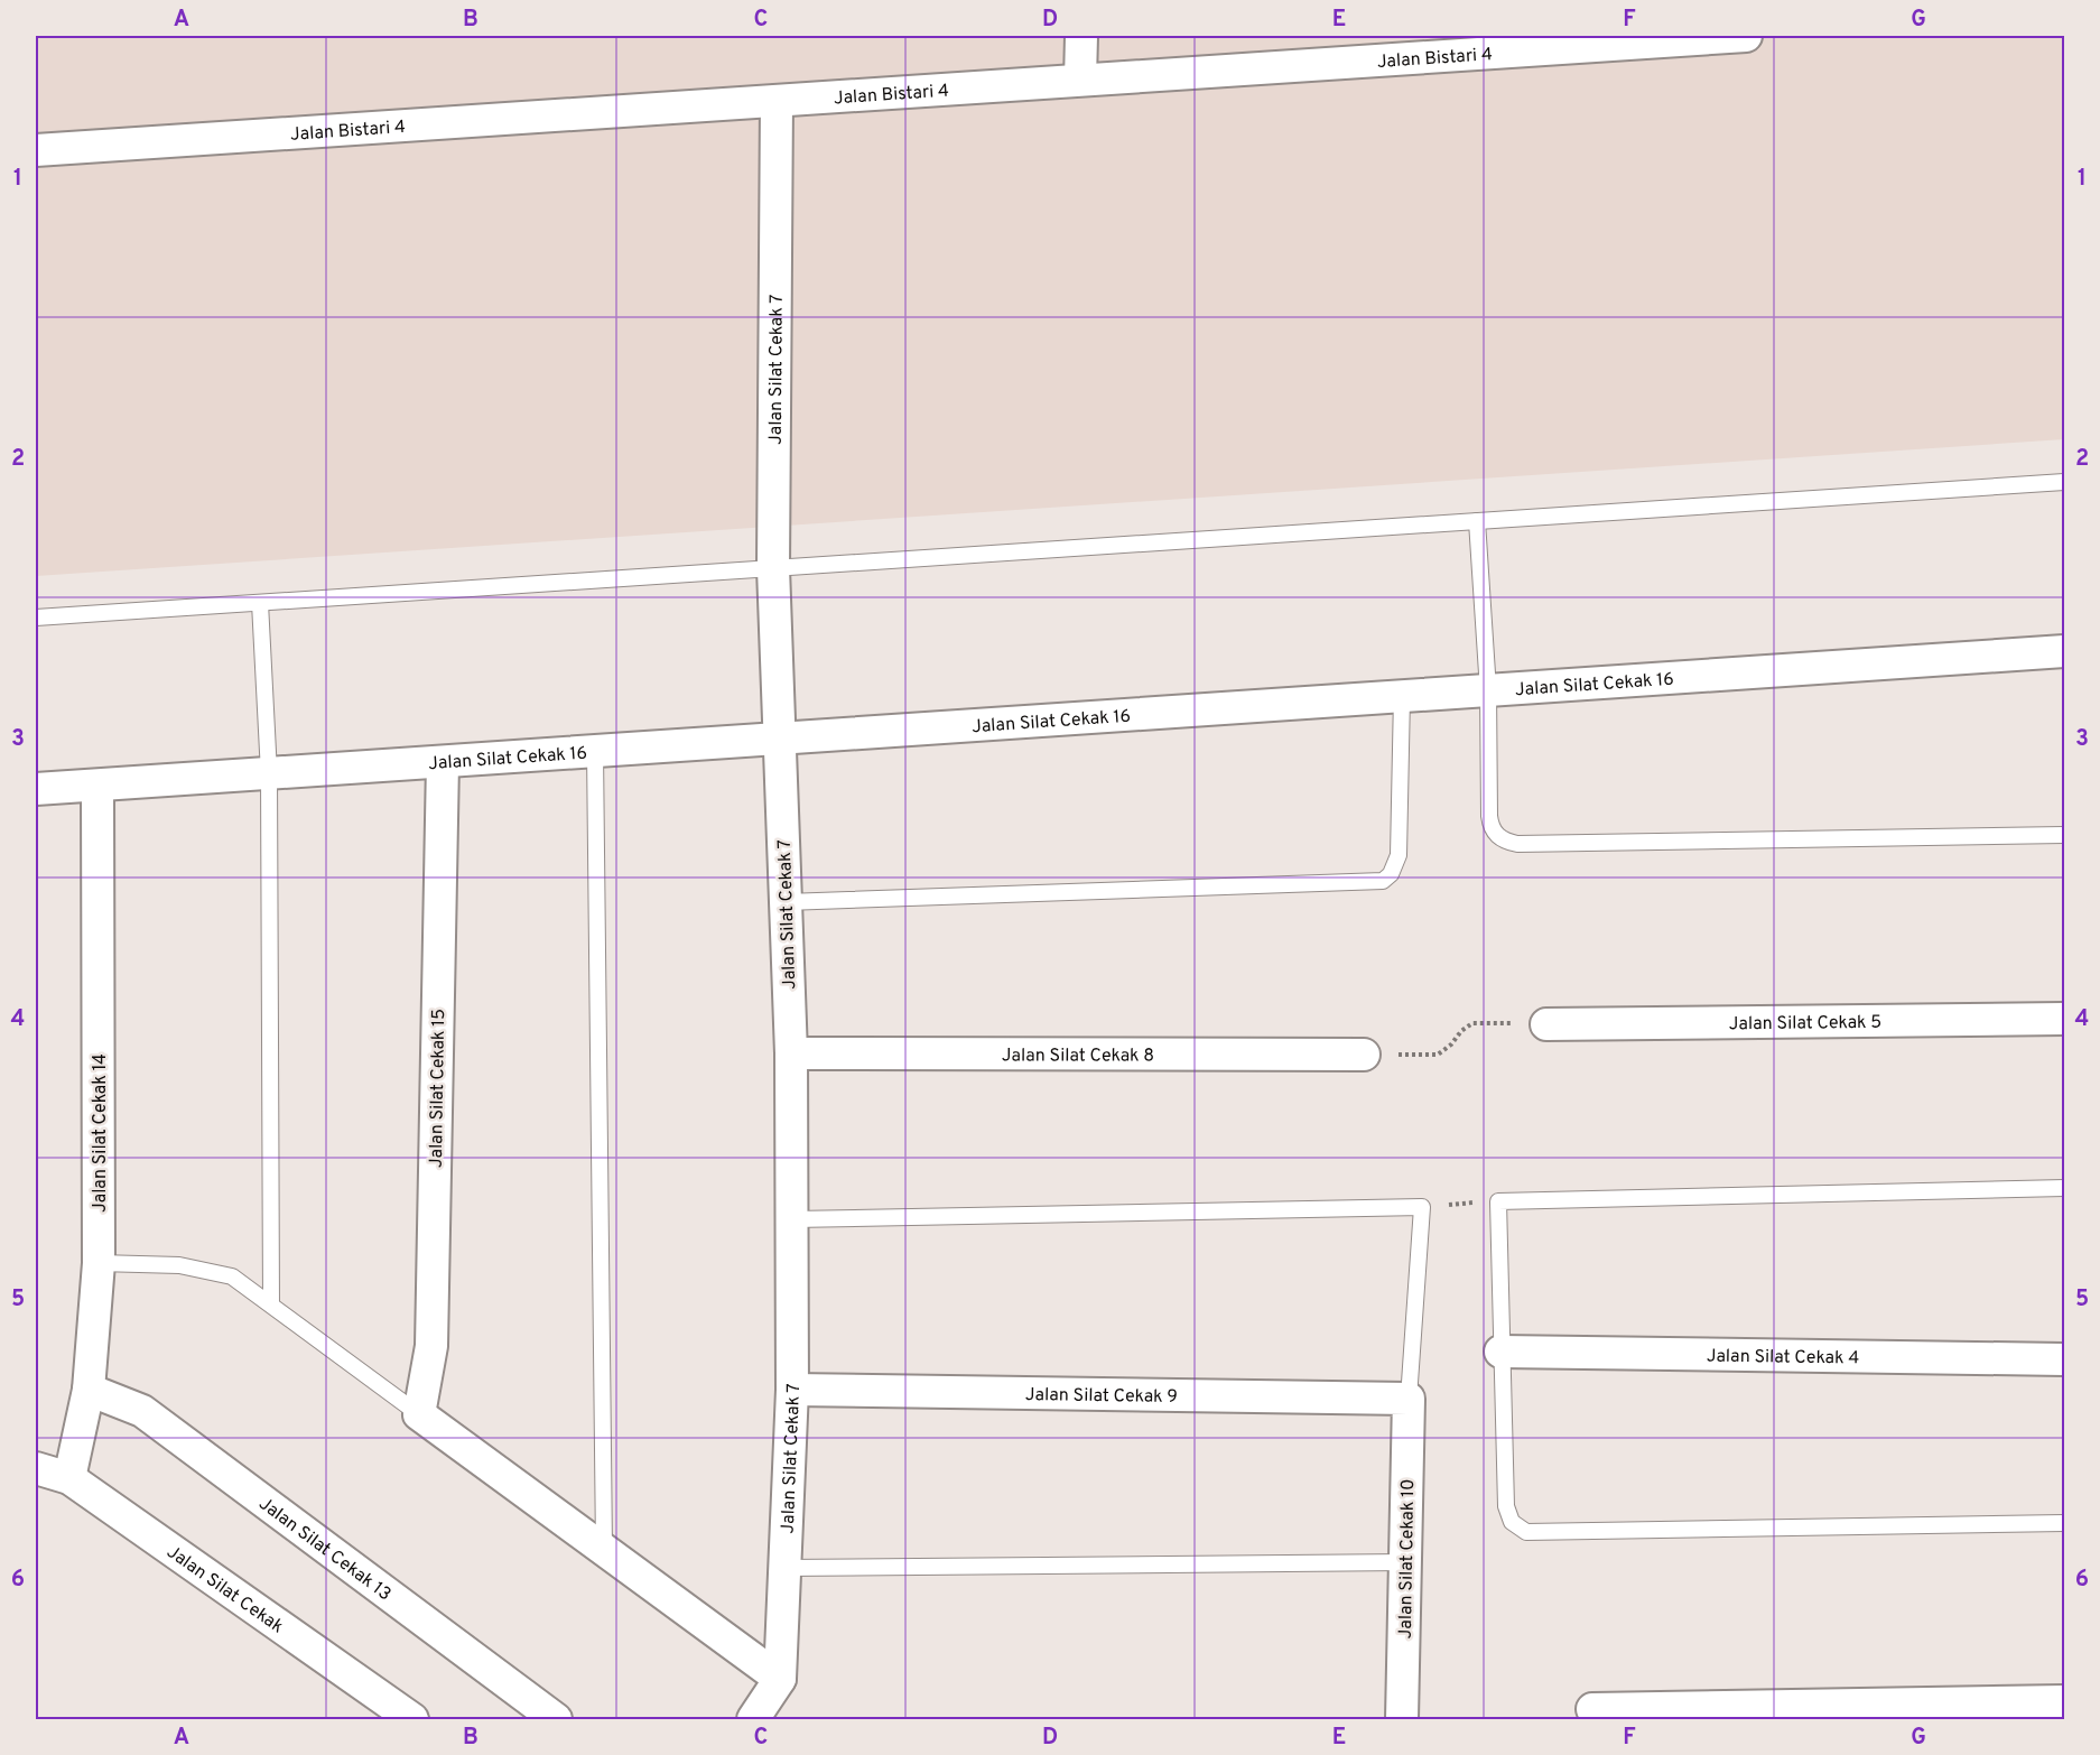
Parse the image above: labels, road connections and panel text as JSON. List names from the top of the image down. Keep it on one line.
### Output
{"streets":{"street":["Jalan Bistari 4","Jalan Silat Cekak 7","Jalan Silat Cekak 16","Jalan Silat Cekak 5","Jalan Silat Cekak 8","Jalan Silat Cekak 15","Jalan Silat Cekak 14","Jalan Silat Cekak 4","Jalan Silat Cekak 9","Jalan Silat Cekak 13","Jalan Silat Cekak 10","Jalan Silat Cekak"]},"crossings":[["Jalan Bistari 4","Jalan Silat Cekak 7"],["Jalan Silat Cekak 7","Jalan Silat Cekak 16"],["Jalan Silat Cekak 7","Jalan Silat Cekak 8"],["Jalan Silat Cekak 7","Jalan Silat Cekak 9"],["Jalan Silat Cekak 16","Jalan Silat Cekak 15"],["Jalan Silat Cekak 16","Jalan Silat Cekak 14"],["Jalan Silat Cekak 14","Jalan Silat Cekak 13"],["Jalan Silat Cekak 14","Jalan Silat Cekak"],["Jalan Silat Cekak 9","Jalan Silat Cekak 10"]],"grid":{"columns":["A","B","C","D","E","F","G"],"rows":["1","2","3","4","5","6"]}}
